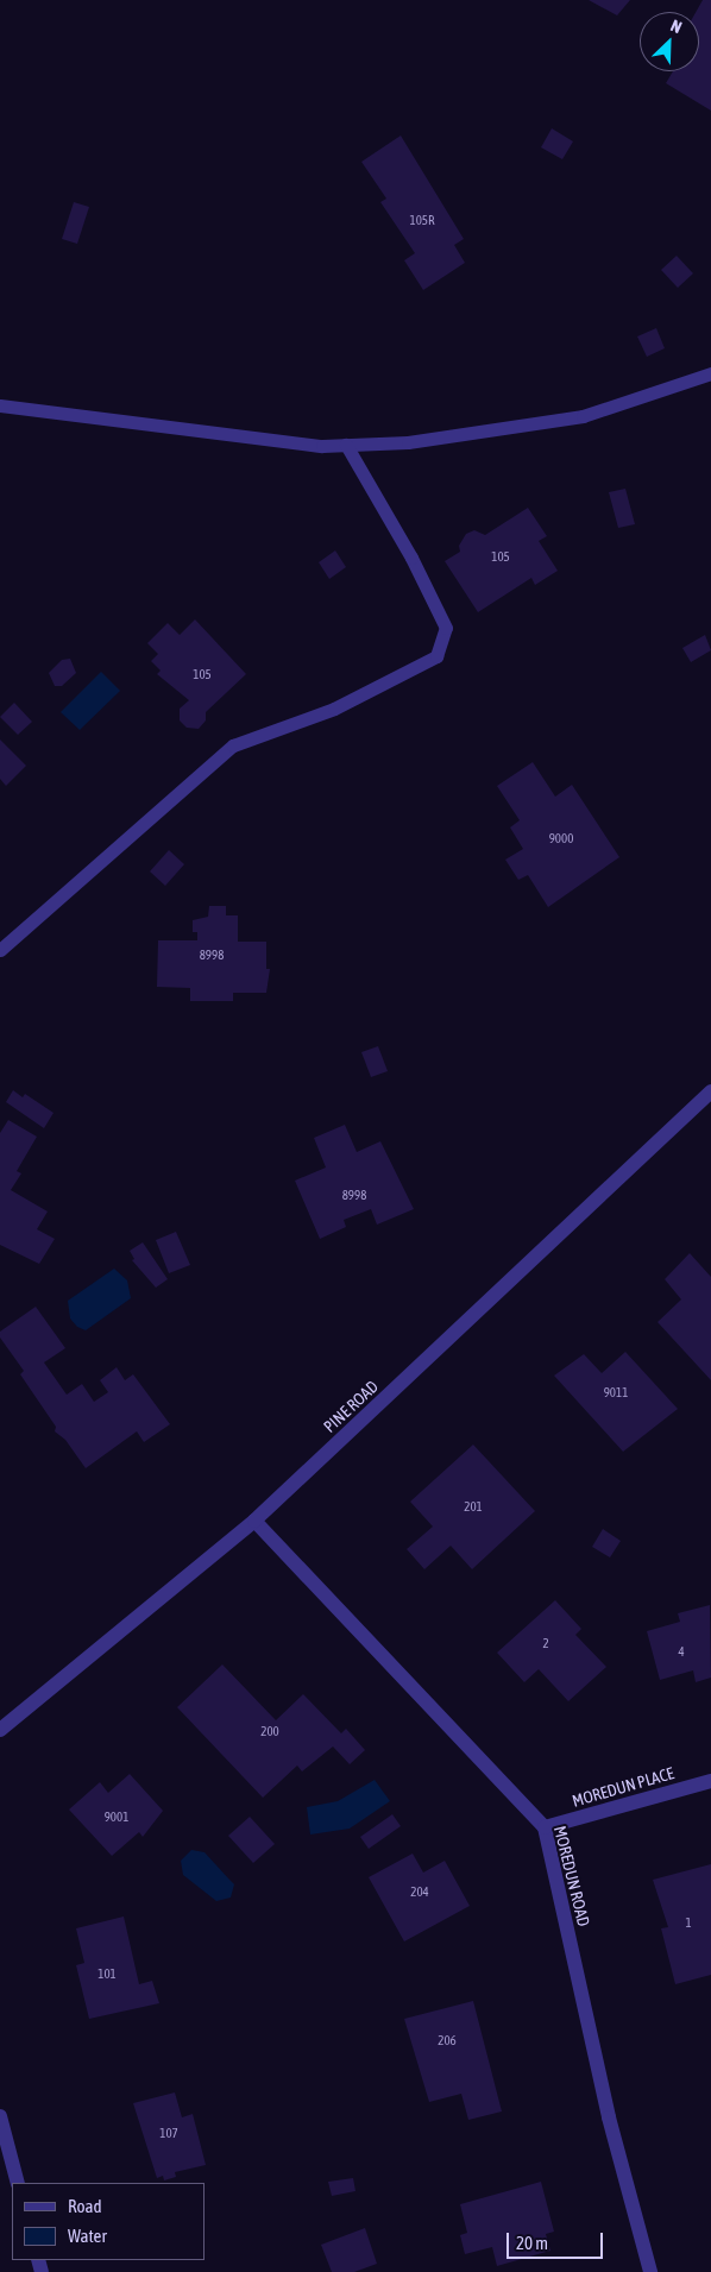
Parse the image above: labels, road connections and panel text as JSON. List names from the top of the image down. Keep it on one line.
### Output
{"streets":{"street":["PINE ROAD","MOREDUN PLACE","MOREDUN ROAD"]},"crossings":[["PINE ROAD","MOREDUN ROAD"],["MOREDUN PLACE","MOREDUN ROAD"]],"house_numbers":["105R","105","105","9000","8998","8998","9011","201","2","4","200","9001","204","1","101","206","107"],"legend":["Road","Water"],"scale_bar":"20 m","north":"top right"}
